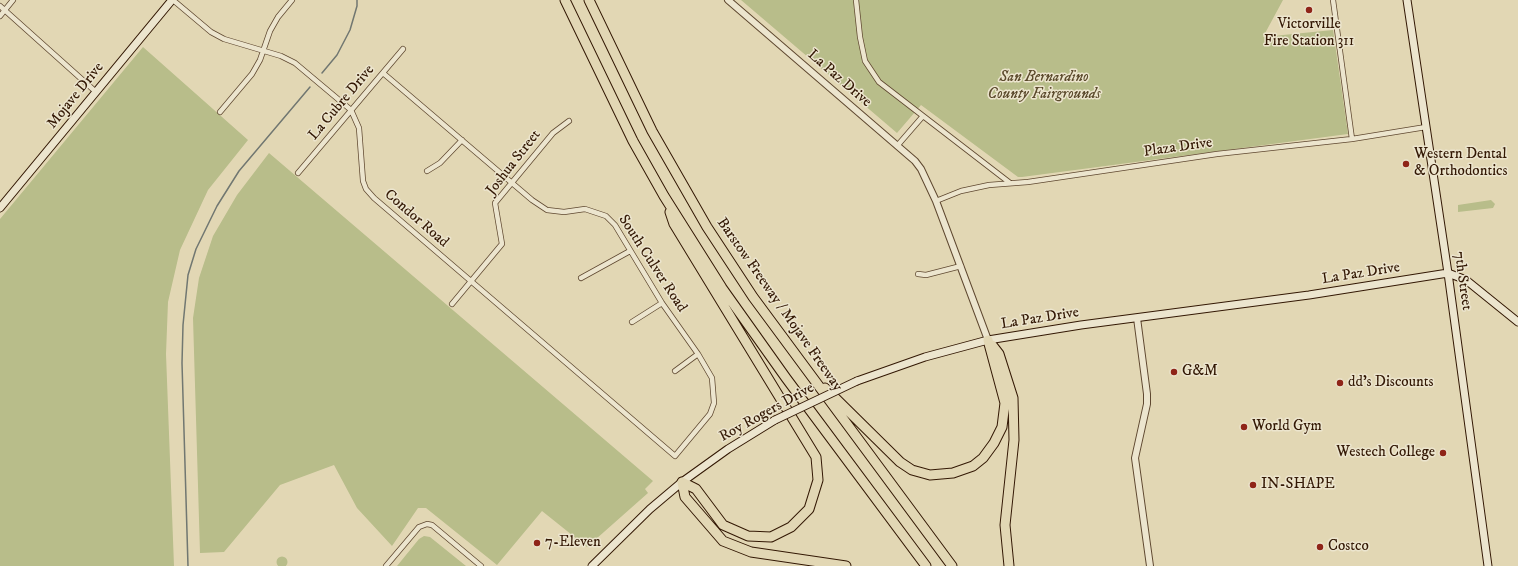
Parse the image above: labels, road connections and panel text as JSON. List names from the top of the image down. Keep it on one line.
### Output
{"streets":{"highway":["Barstow Freeway / Mojave Freeway"],"main road":["La Paz Drive","Mojave Drive","7th Street","Roy Rogers Drive"],"street":["La Cubre Drive","Plaza Drive","Joshua Street","Condor Road","South Culver Road"]},"crossings":[["La Paz Drive","Plaza Drive"],["La Paz Drive","7th Street"],["La Paz Drive","Roy Rogers Drive"],["Mojave Drive","Condor Road"],["La Cubre Drive","Condor Road"],["La Cubre Drive","South Culver Road"],["Plaza Drive","7th Street"],["Joshua Street","Condor Road"],["Joshua Street","South Culver Road"],["Condor Road","South Culver Road"]],"parks":["San Bernardino County Fairgrounds"],"places":["Victorville Fire Station 311","Western Dental & Orthodontics","G&M","dd's Discounts","World Gym","Westech College","IN-SHAPE","7-Eleven","Costco"]}
